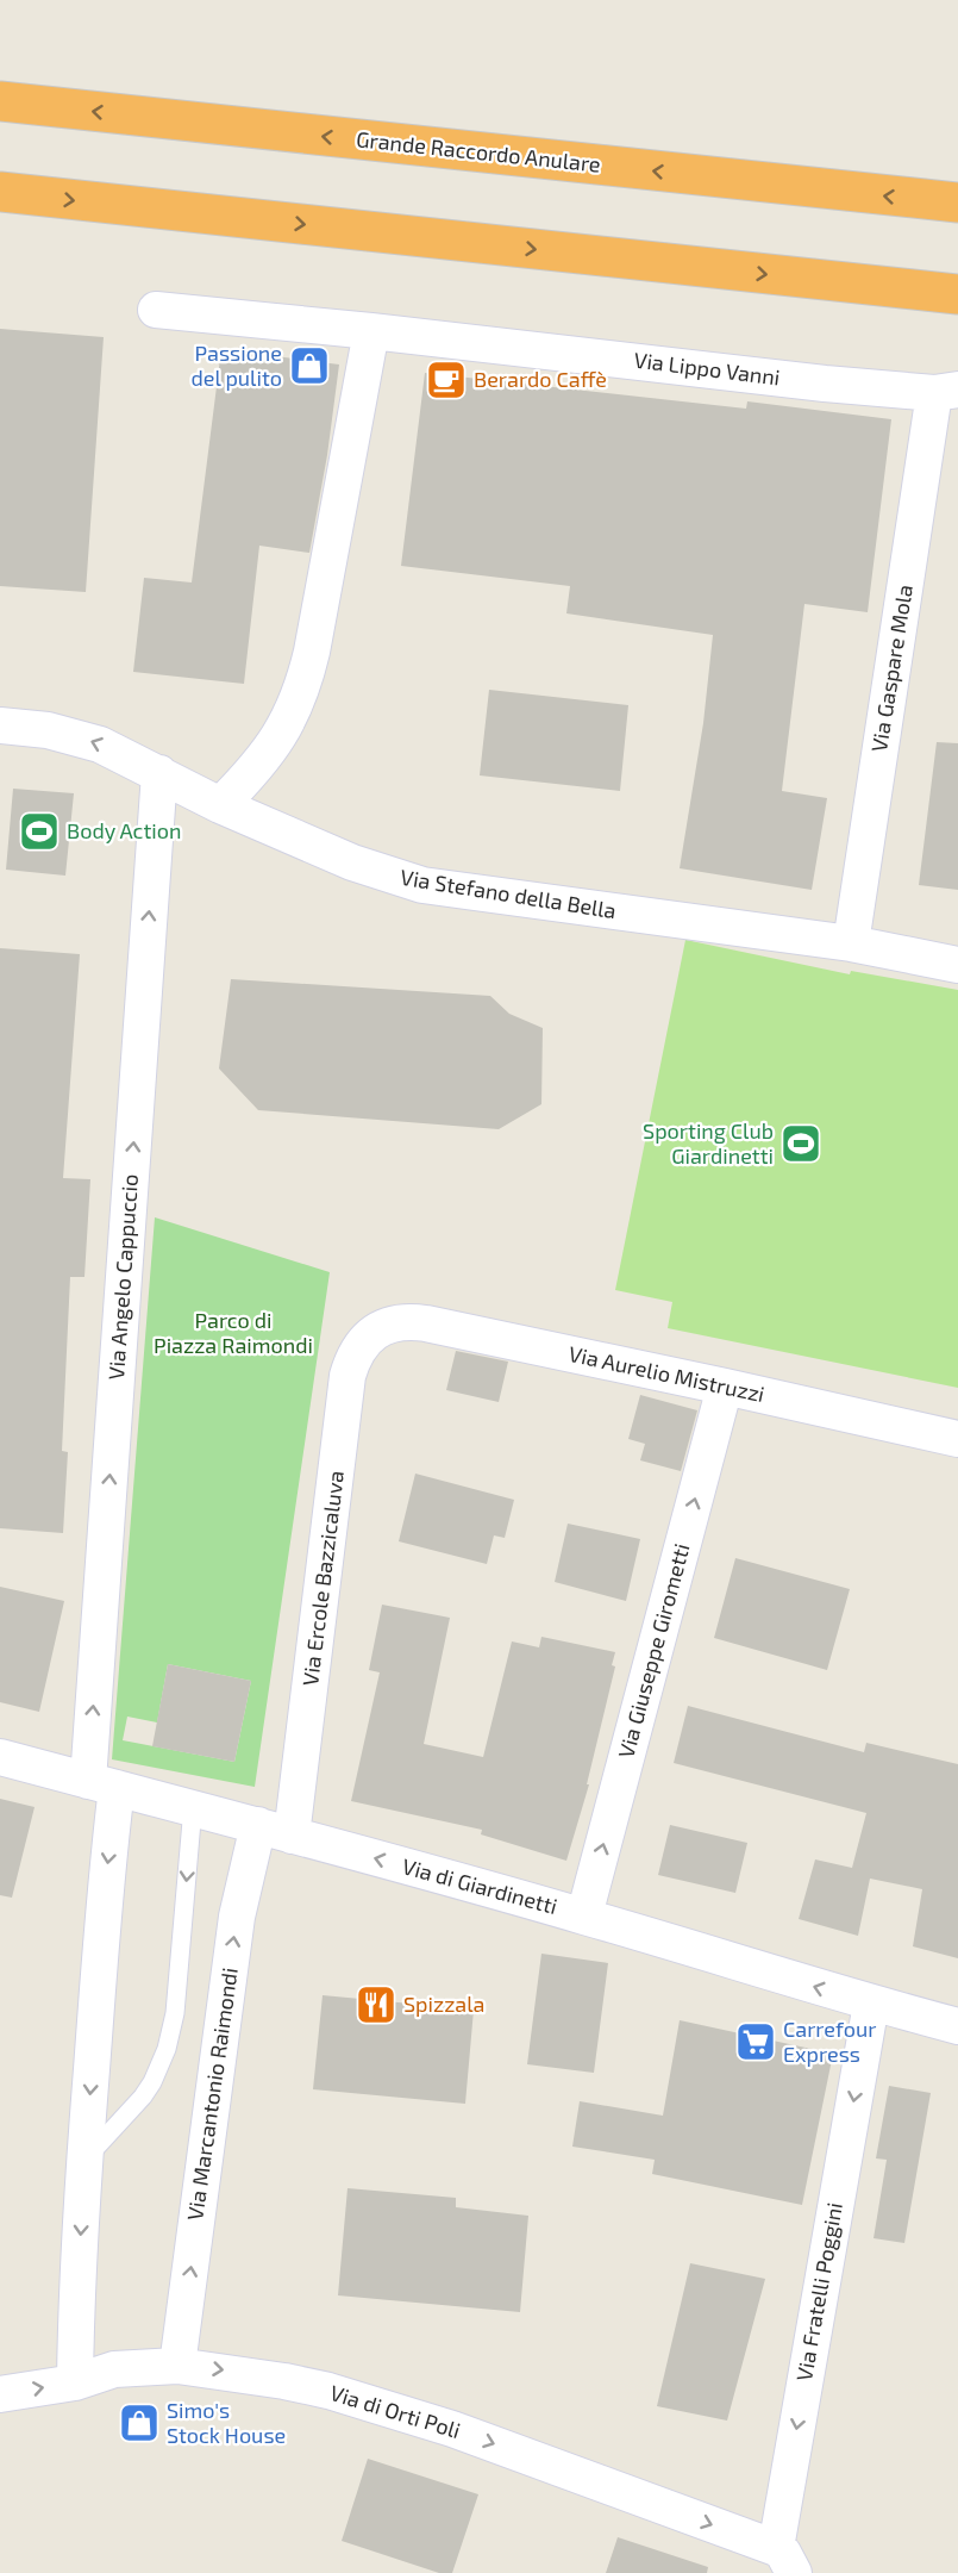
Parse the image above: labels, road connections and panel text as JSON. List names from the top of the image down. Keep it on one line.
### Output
{"streets":{"highway":["Grande Raccordo Anulare"],"street":["Via Lippo Vanni","Via Gaspare Mola","Via Stefano della Bella","Via Angelo Cappuccio","Via Aurelio Mistruzzi","Via Ercole Bazzicaluva","Via Giuseppe Girometti","Via di Giardinetti","Via Marcantonio Raimondi","Via Fratelli Poggini","Via di Orti Poli"]},"crossings":[["Via Lippo Vanni","Via Gaspare Mola"],["Via Gaspare Mola","Via Stefano della Bella"],["Via Stefano della Bella","Via Angelo Cappuccio"],["Via Angelo Cappuccio","Via di Giardinetti"],["Via Aurelio Mistruzzi","Via Ercole Bazzicaluva"],["Via Aurelio Mistruzzi","Via Giuseppe Girometti"],["Via Ercole Bazzicaluva","Via di Giardinetti"],["Via Ercole Bazzicaluva","Via Marcantonio Raimondi"],["Via Giuseppe Girometti","Via di Giardinetti"],["Via di Giardinetti","Via Marcantonio Raimondi"],["Via di Giardinetti","Via Fratelli Poggini"],["Via Marcantonio Raimondi","Via di Orti Poli"],["Via Fratelli Poggini","Via di Orti Poli"]],"one_way":["Via Angelo Cappuccio","Via Giuseppe Girometti","Via di Giardinetti","Via Fratelli Poggini","Via di Orti Poli"],"parks":["Parco di Piazza Raimondi"],"places":{"shop":["Passione del pulito","Simo's Stock House"],"cafe":["Berardo Caffè"],"sports":["Body Action","Sporting Club Giardinetti"],"restaurant":["Spizzala"],"supermarket":["Carrefour Express"]}}
